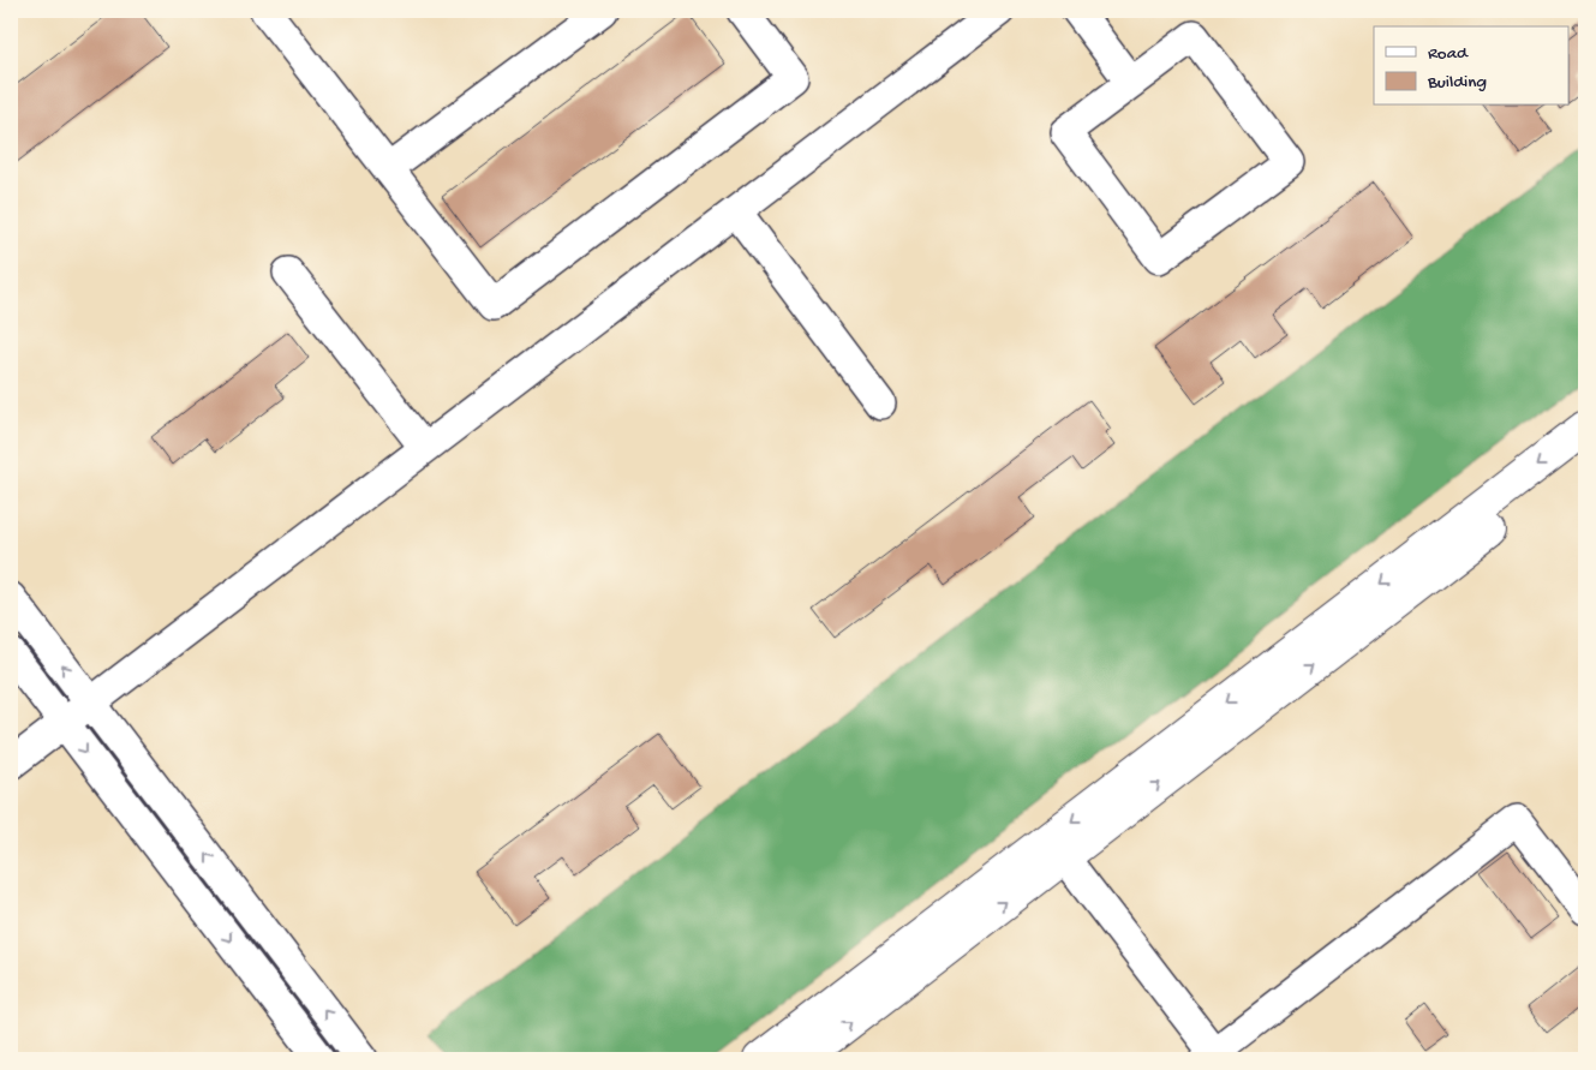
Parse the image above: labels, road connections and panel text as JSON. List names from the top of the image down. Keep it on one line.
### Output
{"legend":["Road","Building"]}
